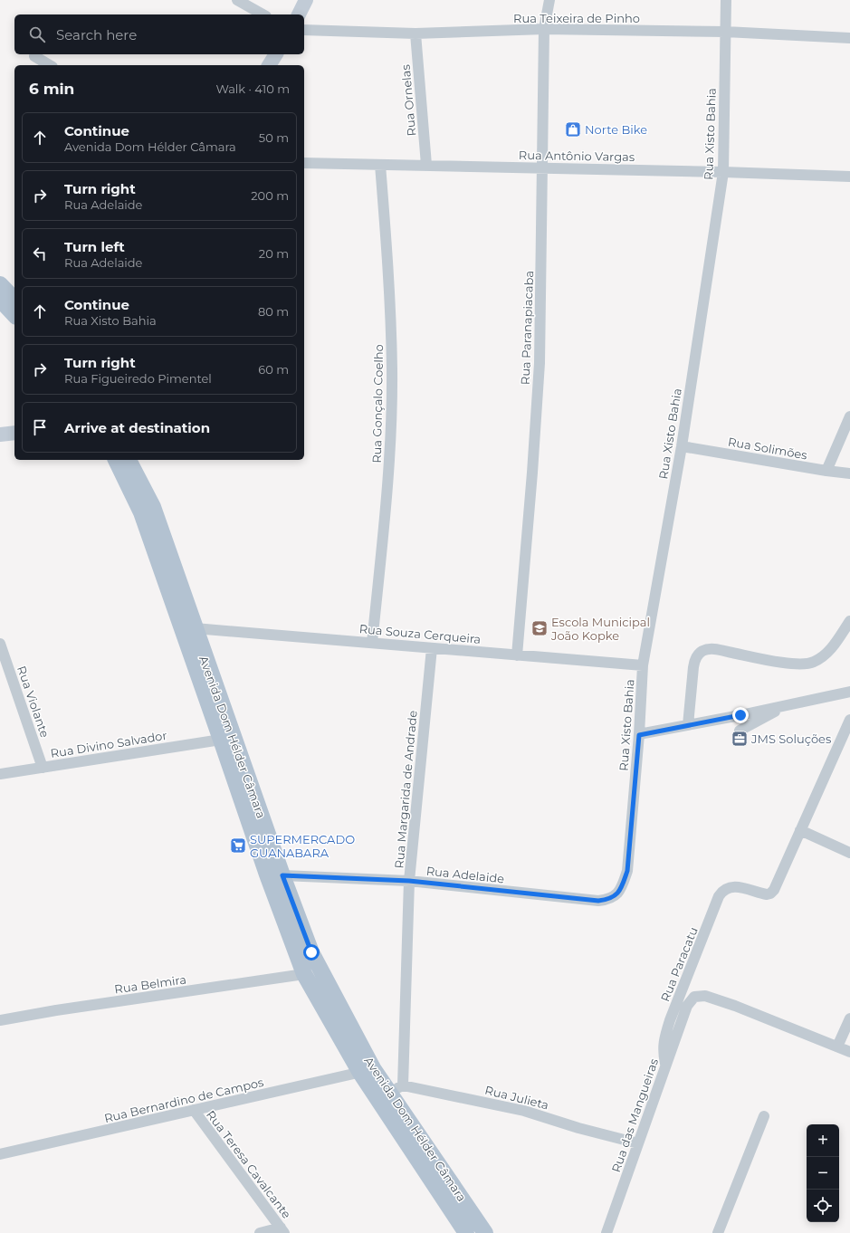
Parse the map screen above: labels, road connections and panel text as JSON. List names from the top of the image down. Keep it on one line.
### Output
{"streets":{"main road":["Avenida Dom Hélder Câmara"],"street":["Rua Teixeira de Pinho","Rua Ornelas","Rua Xisto Bahia","Rua Antônio Vargas","Rua Paranapiacaba","Rua Gonçalo Coelho","Rua Solimões","Rua Souza Cerqueira","Rua Violante","Rua Divino Salvador","Rua Margarida de Andrade","Rua Adelaide","Rua Paracatu","Rua Belmira","Rua Julieta","Rua Bernardino de Campos","Rua das Mangueiras","Rua Teresa Cavalcante"]},"crossings":[["Rua Teixeira de Pinho","Rua Ornelas"],["Rua Teixeira de Pinho","Rua Xisto Bahia"],["Rua Teixeira de Pinho","Rua Paranapiacaba"],["Rua Ornelas","Rua Antônio Vargas"],["Rua Xisto Bahia","Rua Antônio Vargas"],["Rua Xisto Bahia","Rua Solimões"],["Rua Xisto Bahia","Rua Souza Cerqueira"],["Rua Xisto Bahia","Rua Adelaide"],["Rua Antônio Vargas","Rua Paranapiacaba"],["Rua Antônio Vargas","Rua Gonçalo Coelho"],["Rua Paranapiacaba","Rua Souza Cerqueira"],["Rua Gonçalo Coelho","Rua Souza Cerqueira"],["Rua Souza Cerqueira","Avenida Dom Hélder Câmara"],["Rua Souza Cerqueira","Rua Margarida de Andrade"],["Rua Violante","Rua Divino Salvador"],["Avenida Dom Hélder Câmara","Rua Divino Salvador"],["Avenida Dom Hélder Câmara","Rua Margarida de Andrade"],["Avenida Dom Hélder Câmara","Rua Adelaide"],["Avenida Dom Hélder Câmara","Rua Belmira"],["Avenida Dom Hélder Câmara","Rua Julieta"],["Avenida Dom Hélder Câmara","Rua Bernardino de Campos"],["Rua Margarida de Andrade","Rua Adelaide"],["Rua Margarida de Andrade","Rua Julieta"],["Rua Paracatu","Rua das Mangueiras"],["Rua Julieta","Rua das Mangueiras"],["Rua Bernardino de Campos","Rua Teresa Cavalcante"]],"places":{"shop":["Norte Bike"],"school or university":["Escola Municipal João Kopke"],"office":["JMS Soluções"],"supermarket":["SUPERMERCADO GUANABARA"]},"page":{"search":"Search here","heading":["6 min","Walk · 410 m"],"list":[["Continue","Avenida Dom Hélder Câmara","50 m"],["Turn right","Rua Adelaide","200 m"],["Turn left","Rua Adelaide","20 m"],["Continue","Rua Xisto Bahia","80 m"],["Turn right","Rua Figueiredo Pimentel","60 m"],"Arrive at destination"],"map_buttons":["+","−"]}}
